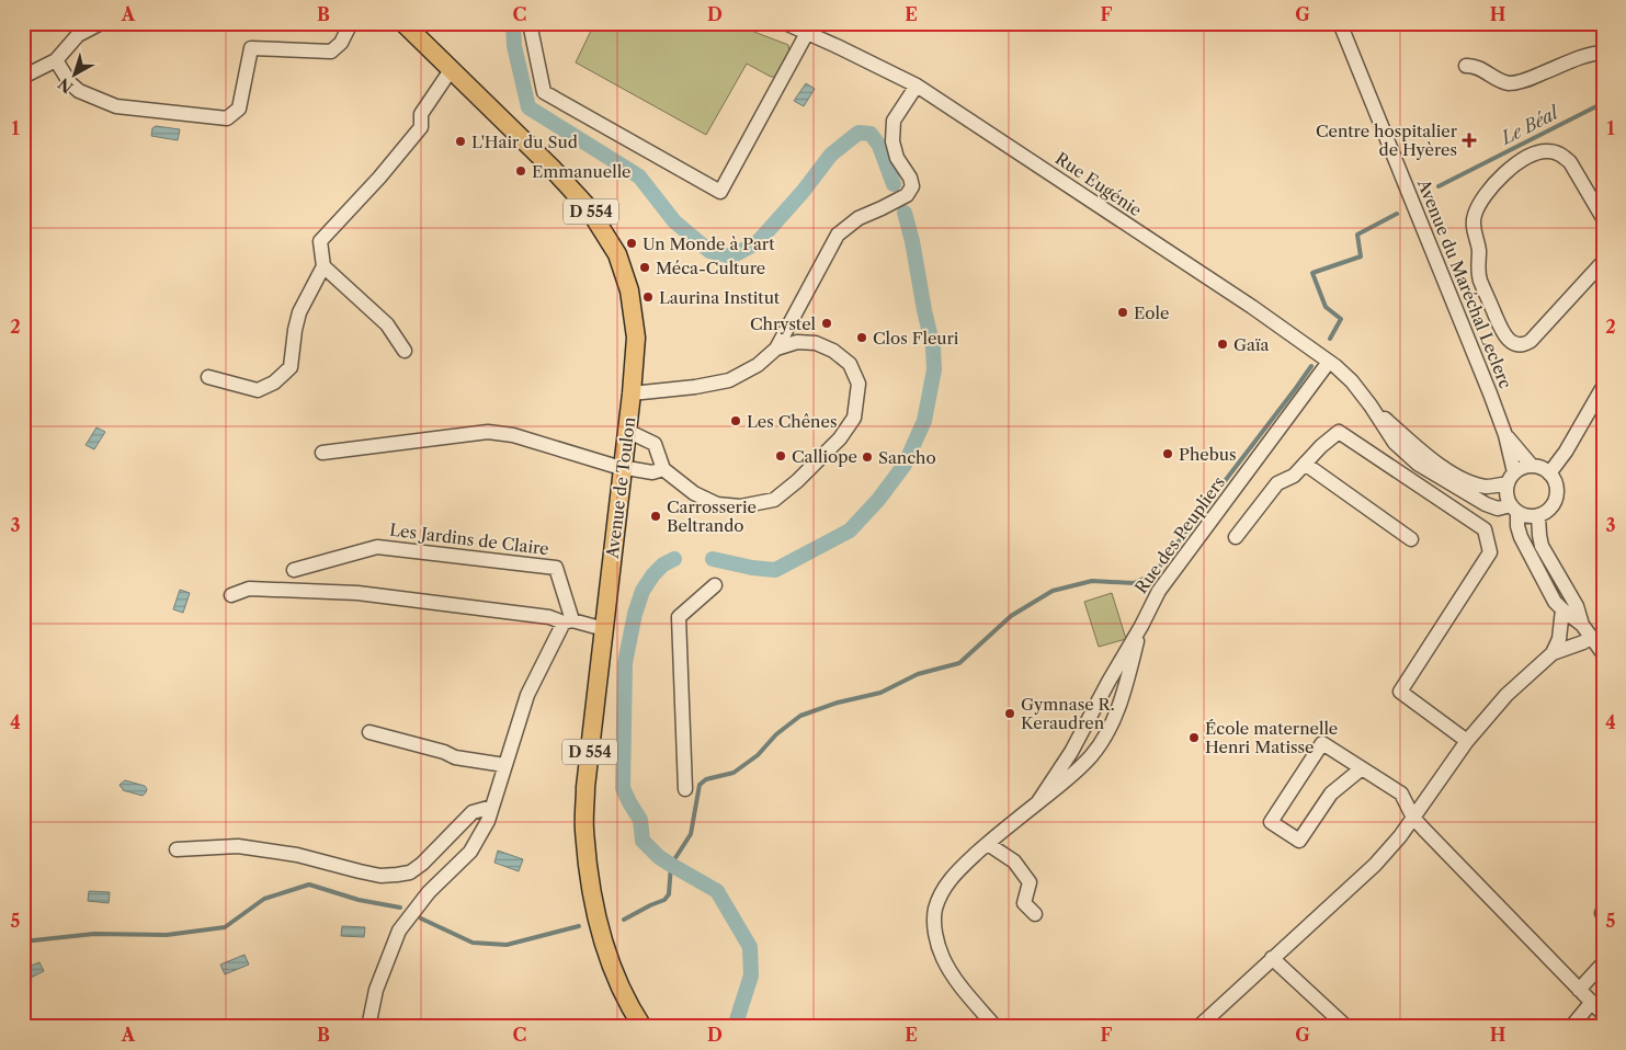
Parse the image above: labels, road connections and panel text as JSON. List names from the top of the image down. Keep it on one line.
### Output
{"streets":{"main road":["D 554","Avenue de Toulon"],"street":["Rue Eugénie","Avenue du Maréchal Leclerc","Rue des Peupliers","Les Jardins de Claire"]},"crossings":[["Rue Eugénie","Avenue du Maréchal Leclerc"],["Rue Eugénie","Rue des Peupliers"]],"water":["Le Béal"],"places":{"health":["Centre hospitalier de Hyères"],"other":["L'Hair du Sud","Emmanuelle","Un Monde à Part","Méca-Culture","Laurina Institut","Eole","Chrystel","Clos Fleuri","Gaïa","Les Chênes","Phebus","Calliope","Sancho","Carrosserie Beltrando","Gymnase R. Keraudren","École maternelle Henri Matisse"]},"north":"bottom left","grid":{"columns":["A","B","C","D","E","F","G","H"],"rows":["1","2","3","4","5"]}}
